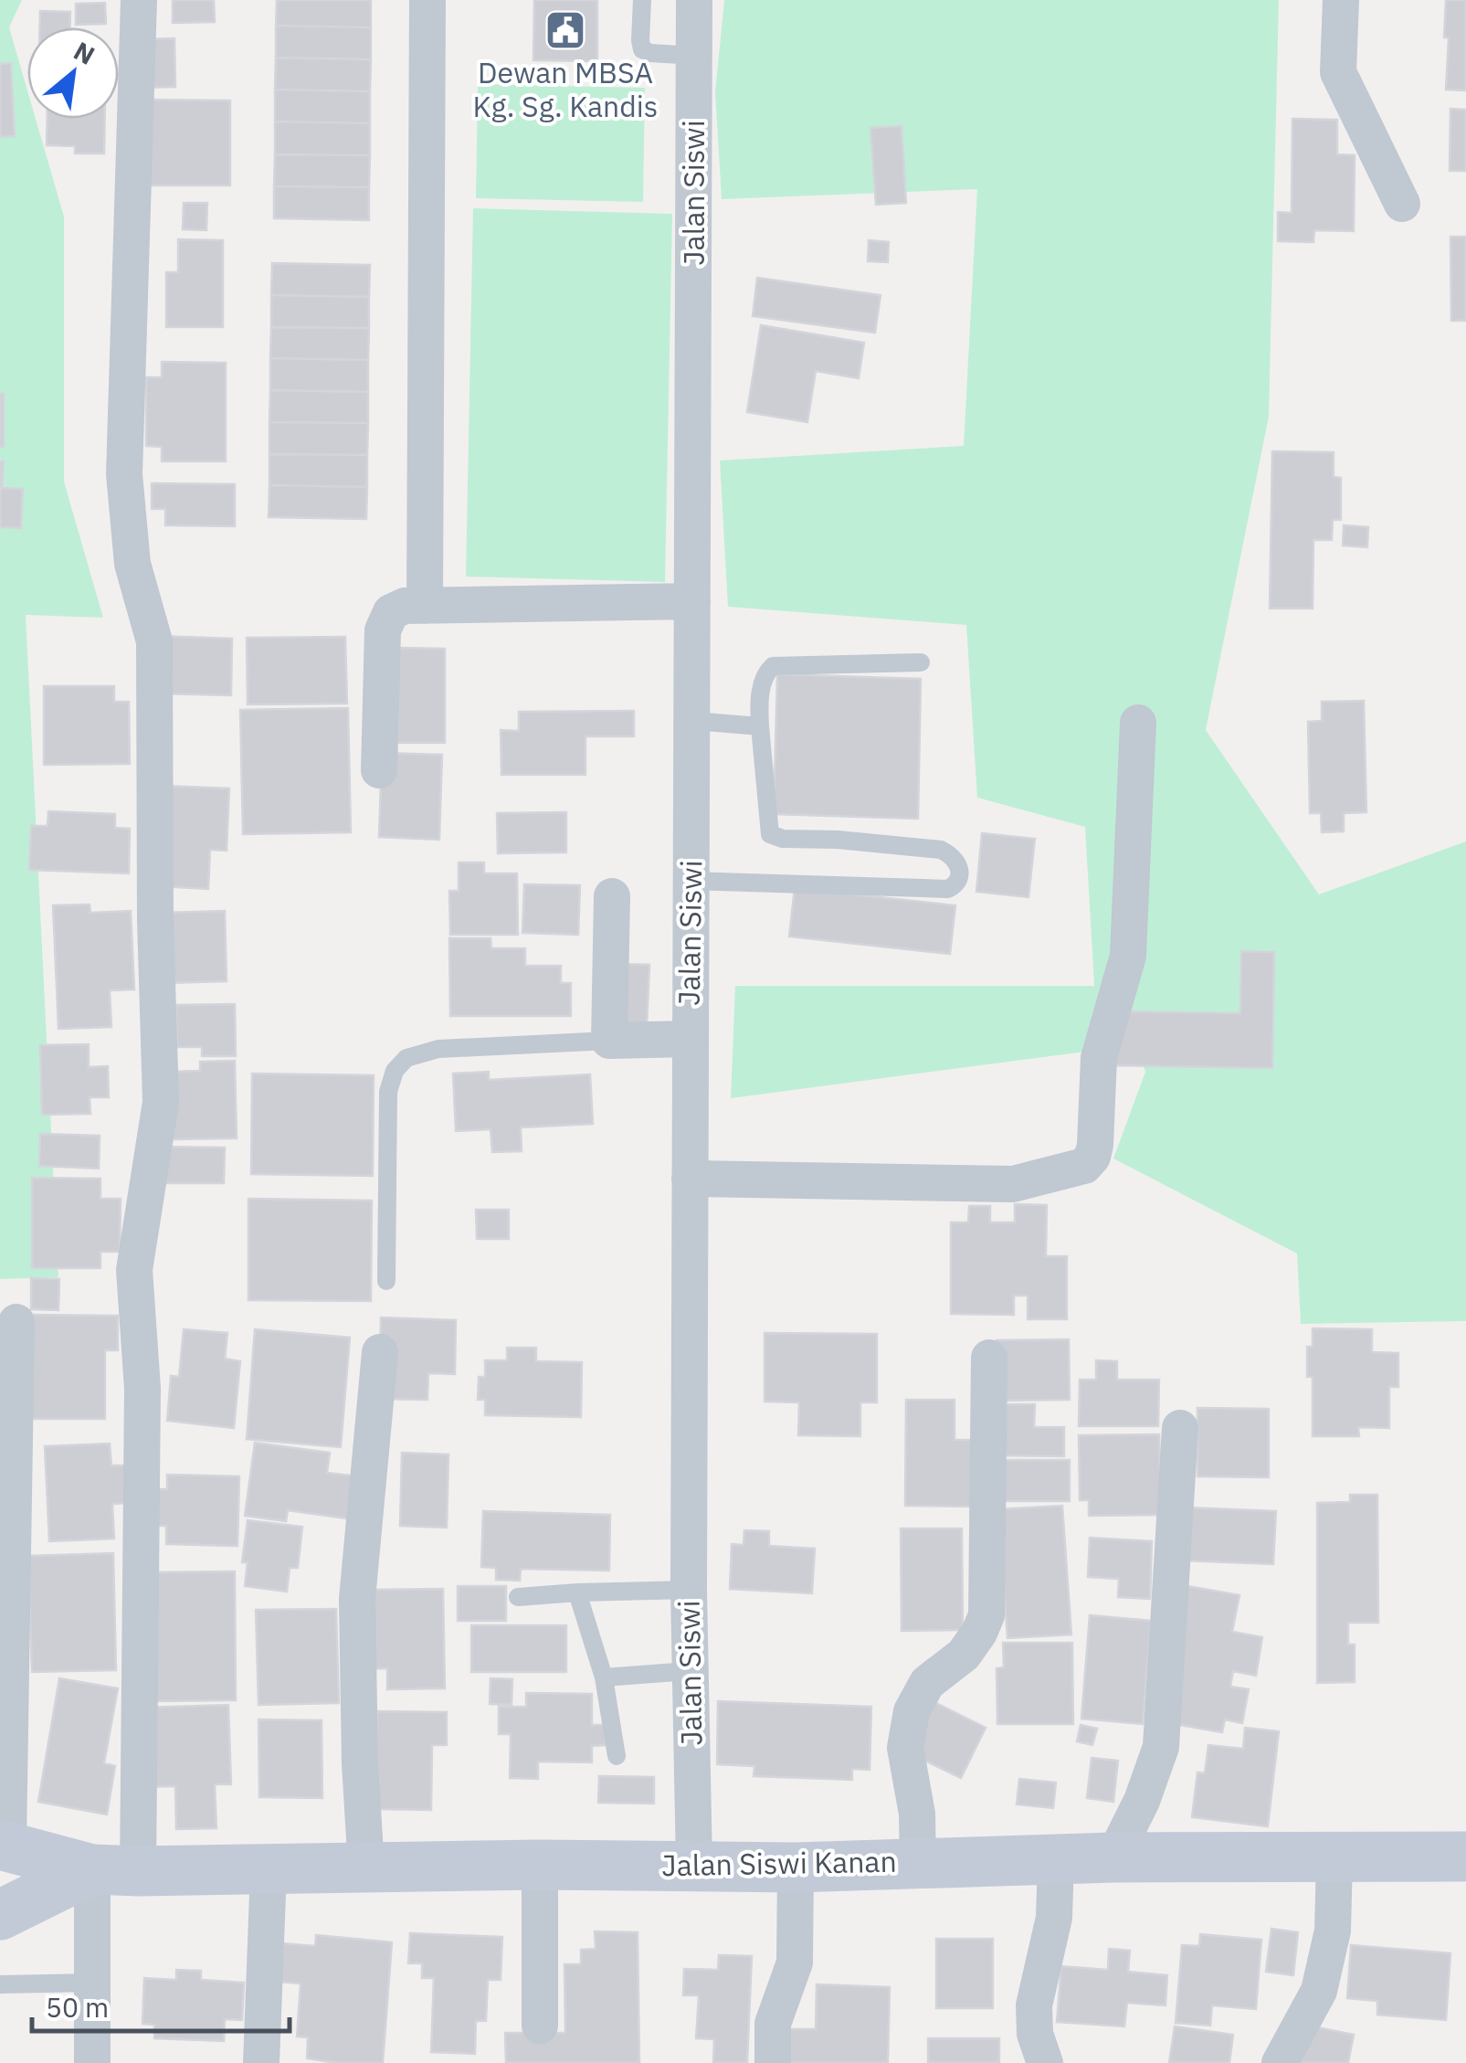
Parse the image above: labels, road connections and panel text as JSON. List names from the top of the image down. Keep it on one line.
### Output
{"streets":{"street":["Jalan Siswi","Jalan Siswi Kanan"]},"crossings":[["Jalan Siswi","Jalan Siswi Kanan"]],"places":{"public building":["Dewan MBSA Kg. Sg. Kandis"]},"scale_bar":"50 m","north":"top right"}
